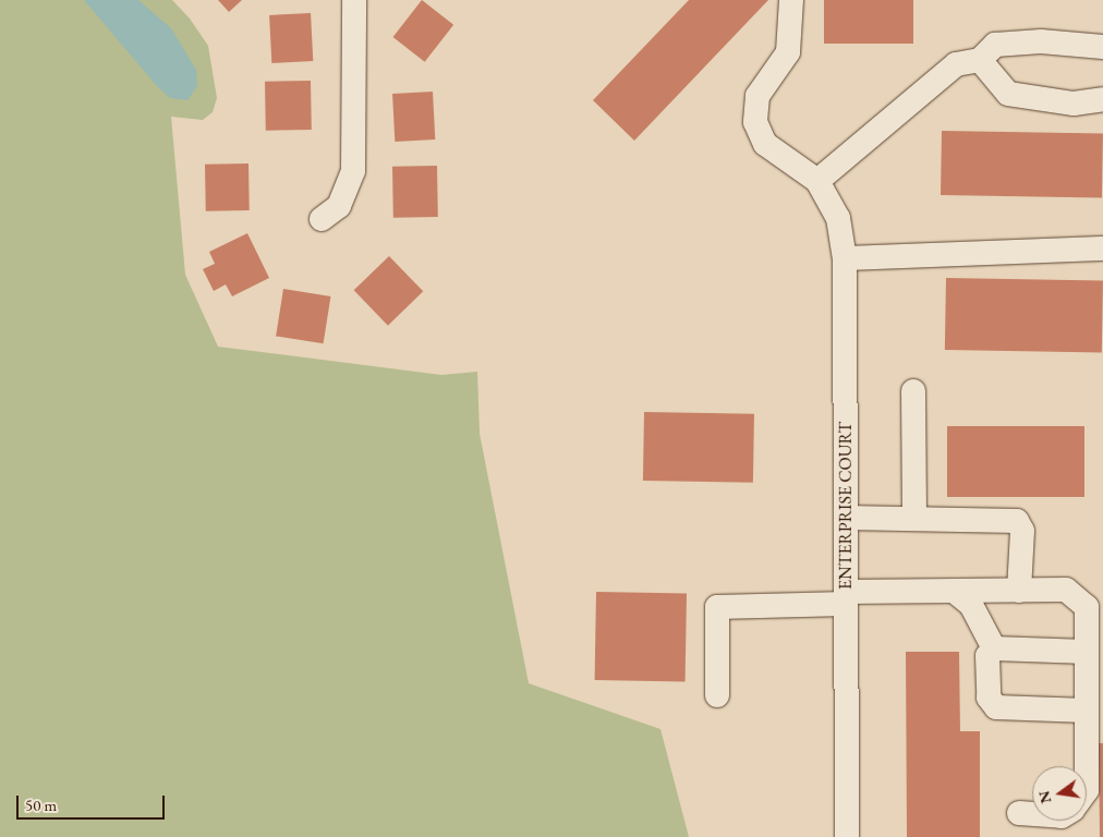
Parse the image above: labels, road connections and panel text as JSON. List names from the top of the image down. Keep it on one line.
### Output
{"streets":{"street":["ENTERPRISE COURT"]},"scale_bar":"50 m","north":"left"}
